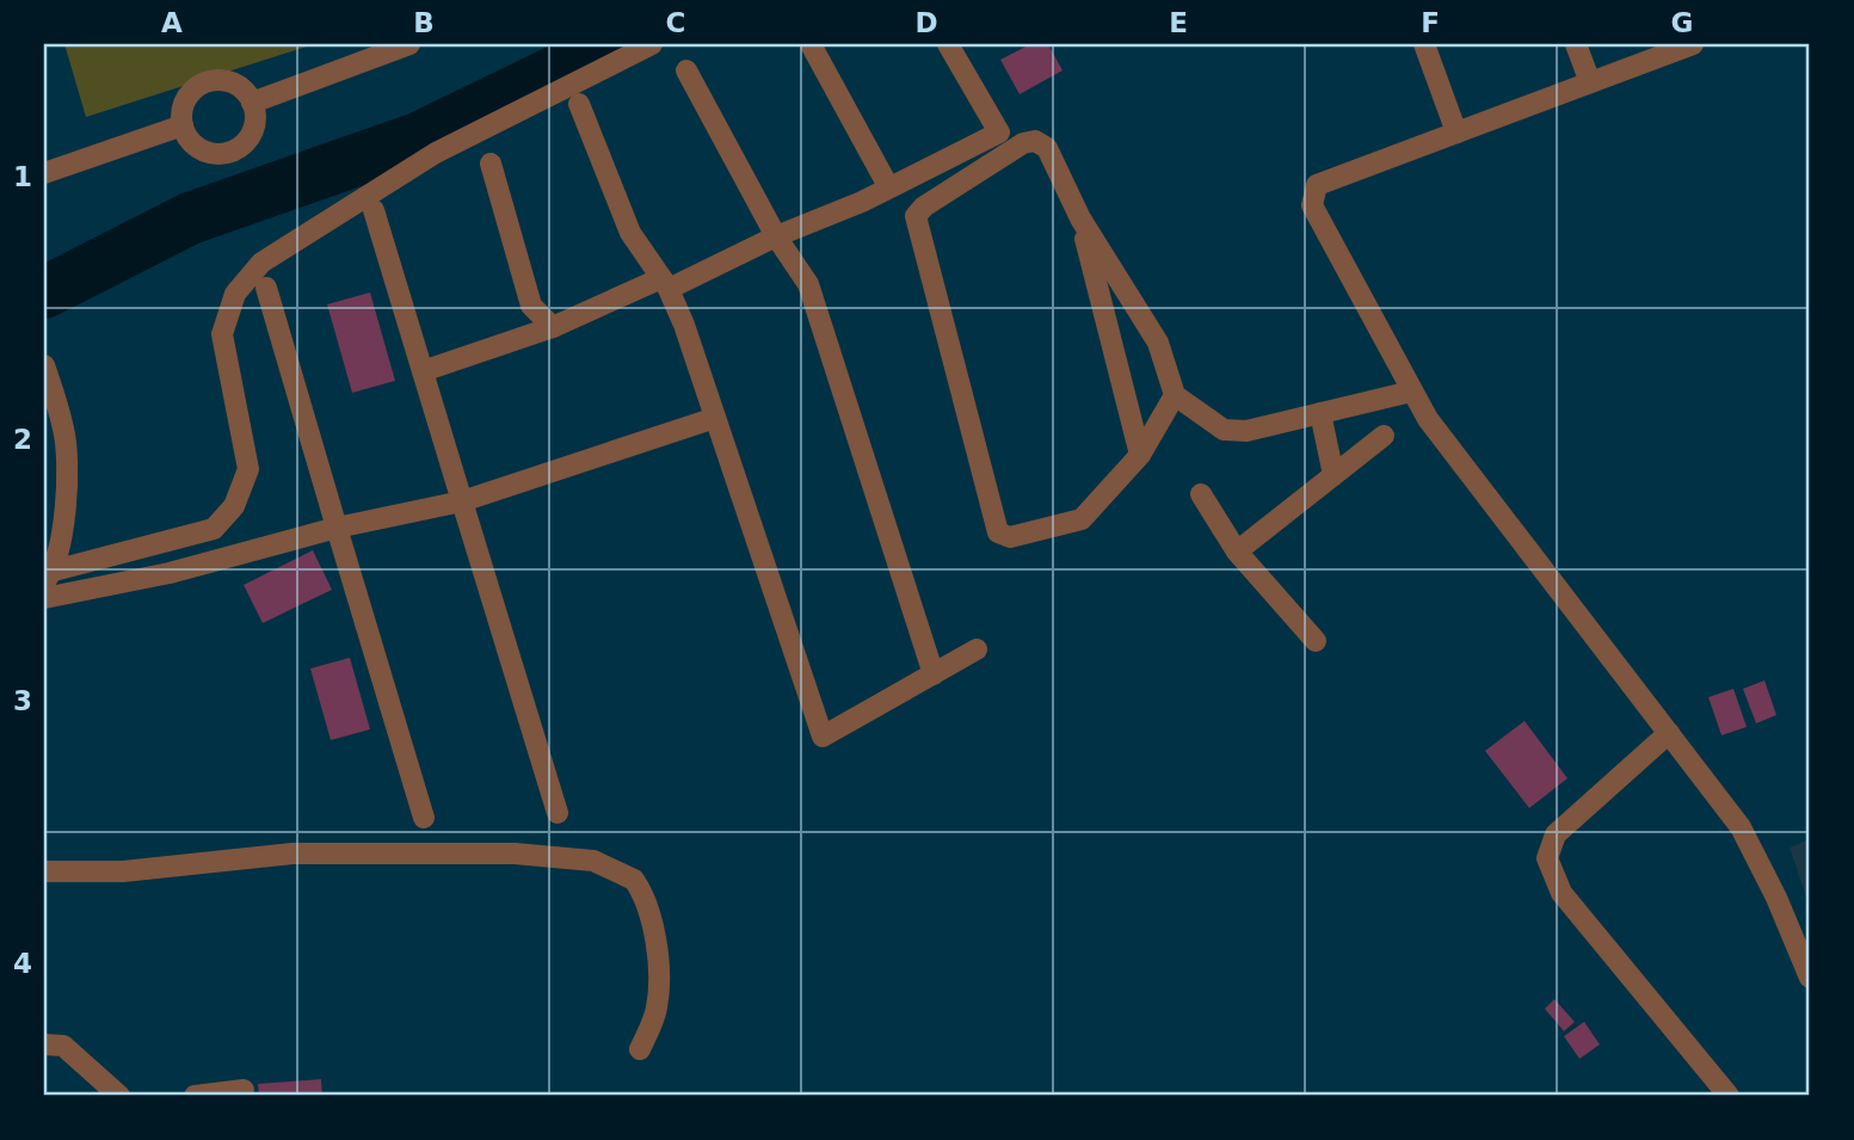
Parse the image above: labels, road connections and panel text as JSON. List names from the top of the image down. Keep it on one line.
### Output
{"grid":{"columns":["A","B","C","D","E","F","G"],"rows":["1","2","3","4"]}}
